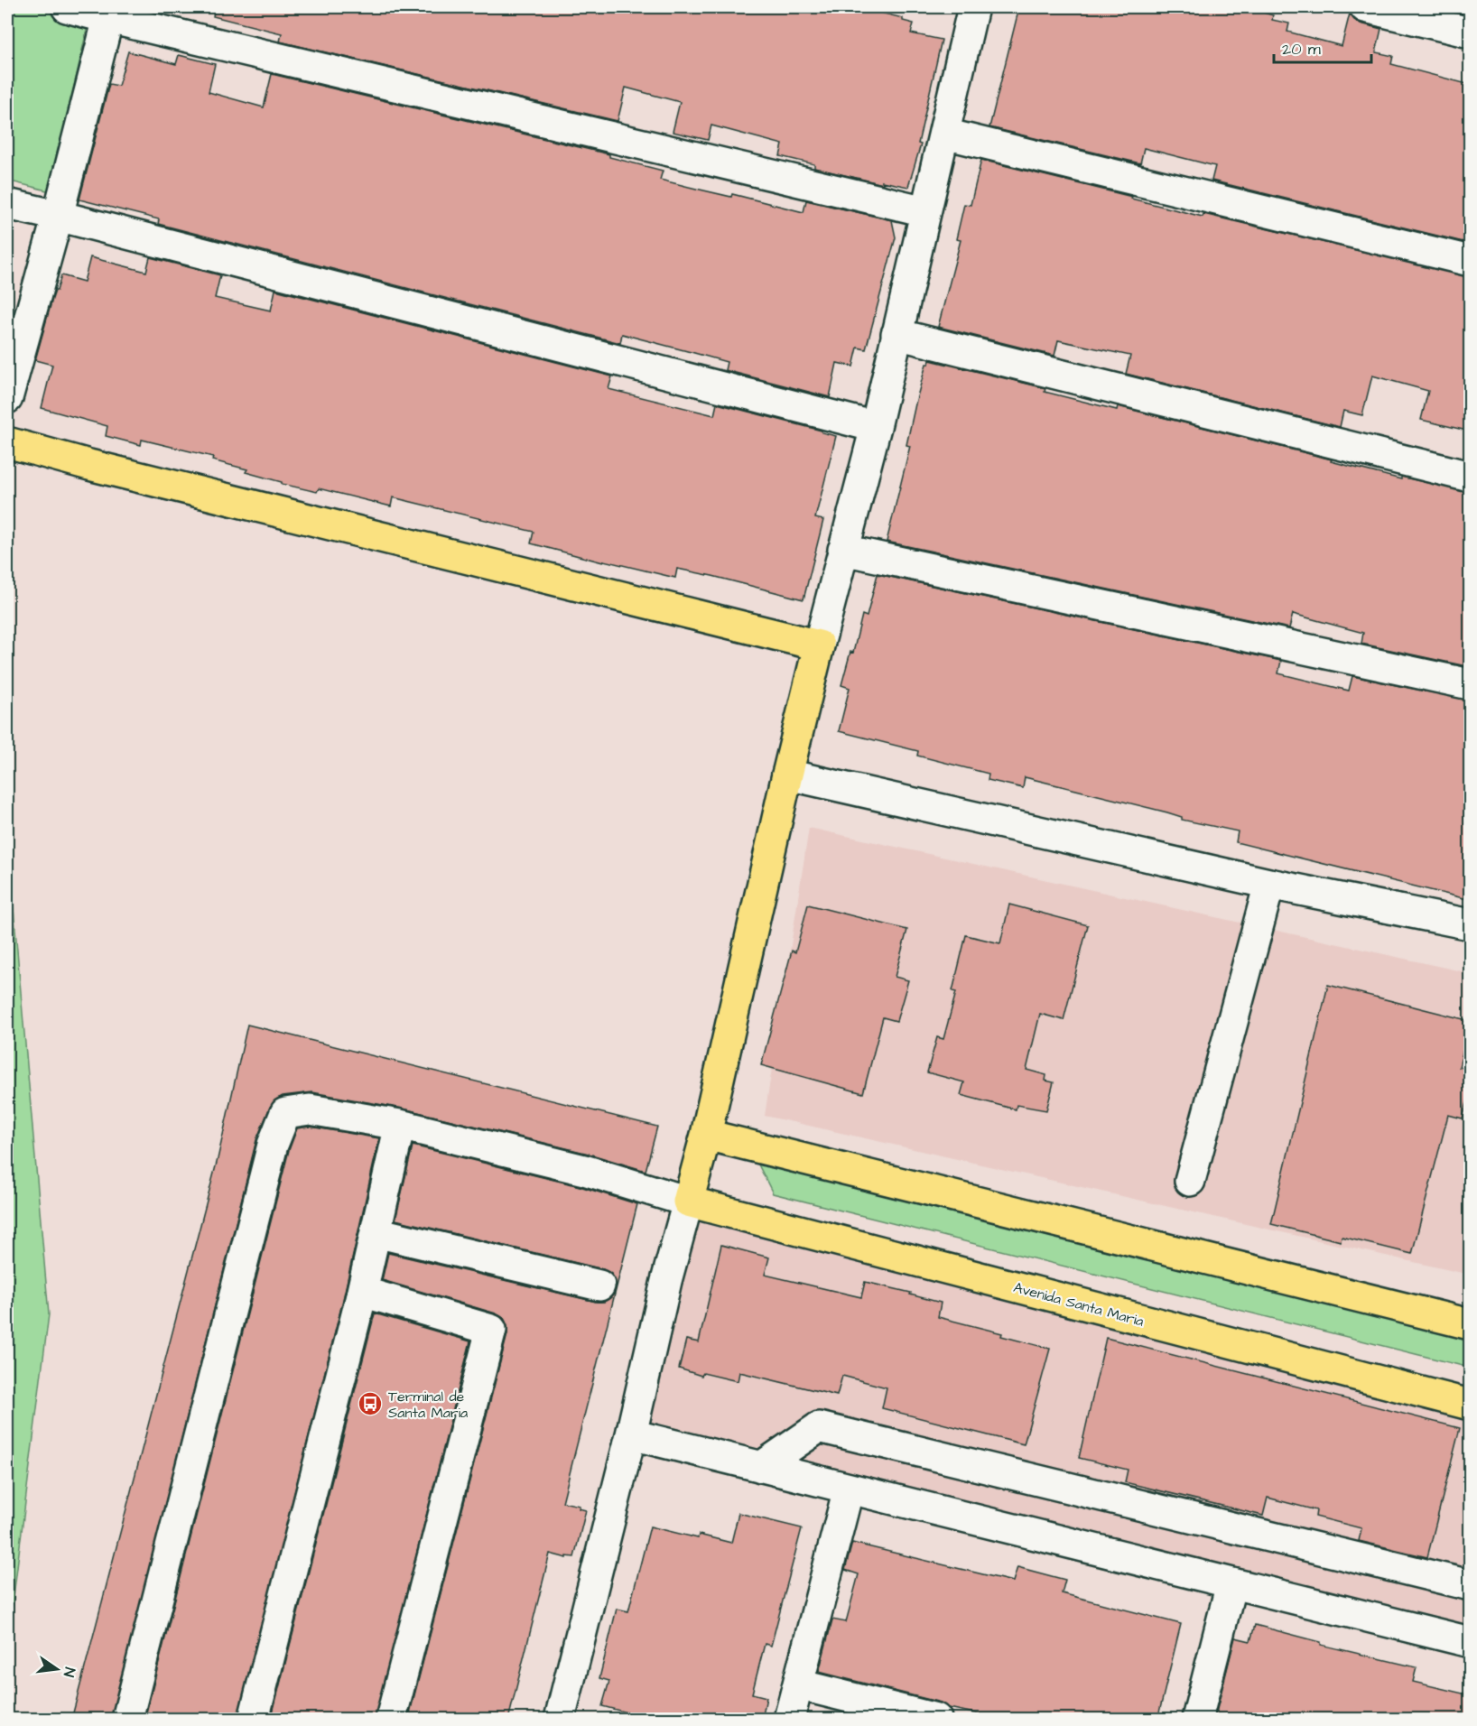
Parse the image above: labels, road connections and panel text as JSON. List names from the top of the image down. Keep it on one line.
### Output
{"streets":{"main road":["Avenida Santa Maria"]},"places":{"bus stop":["Terminal de Santa Maria"]},"scale_bar":"20 m","north":"right"}
